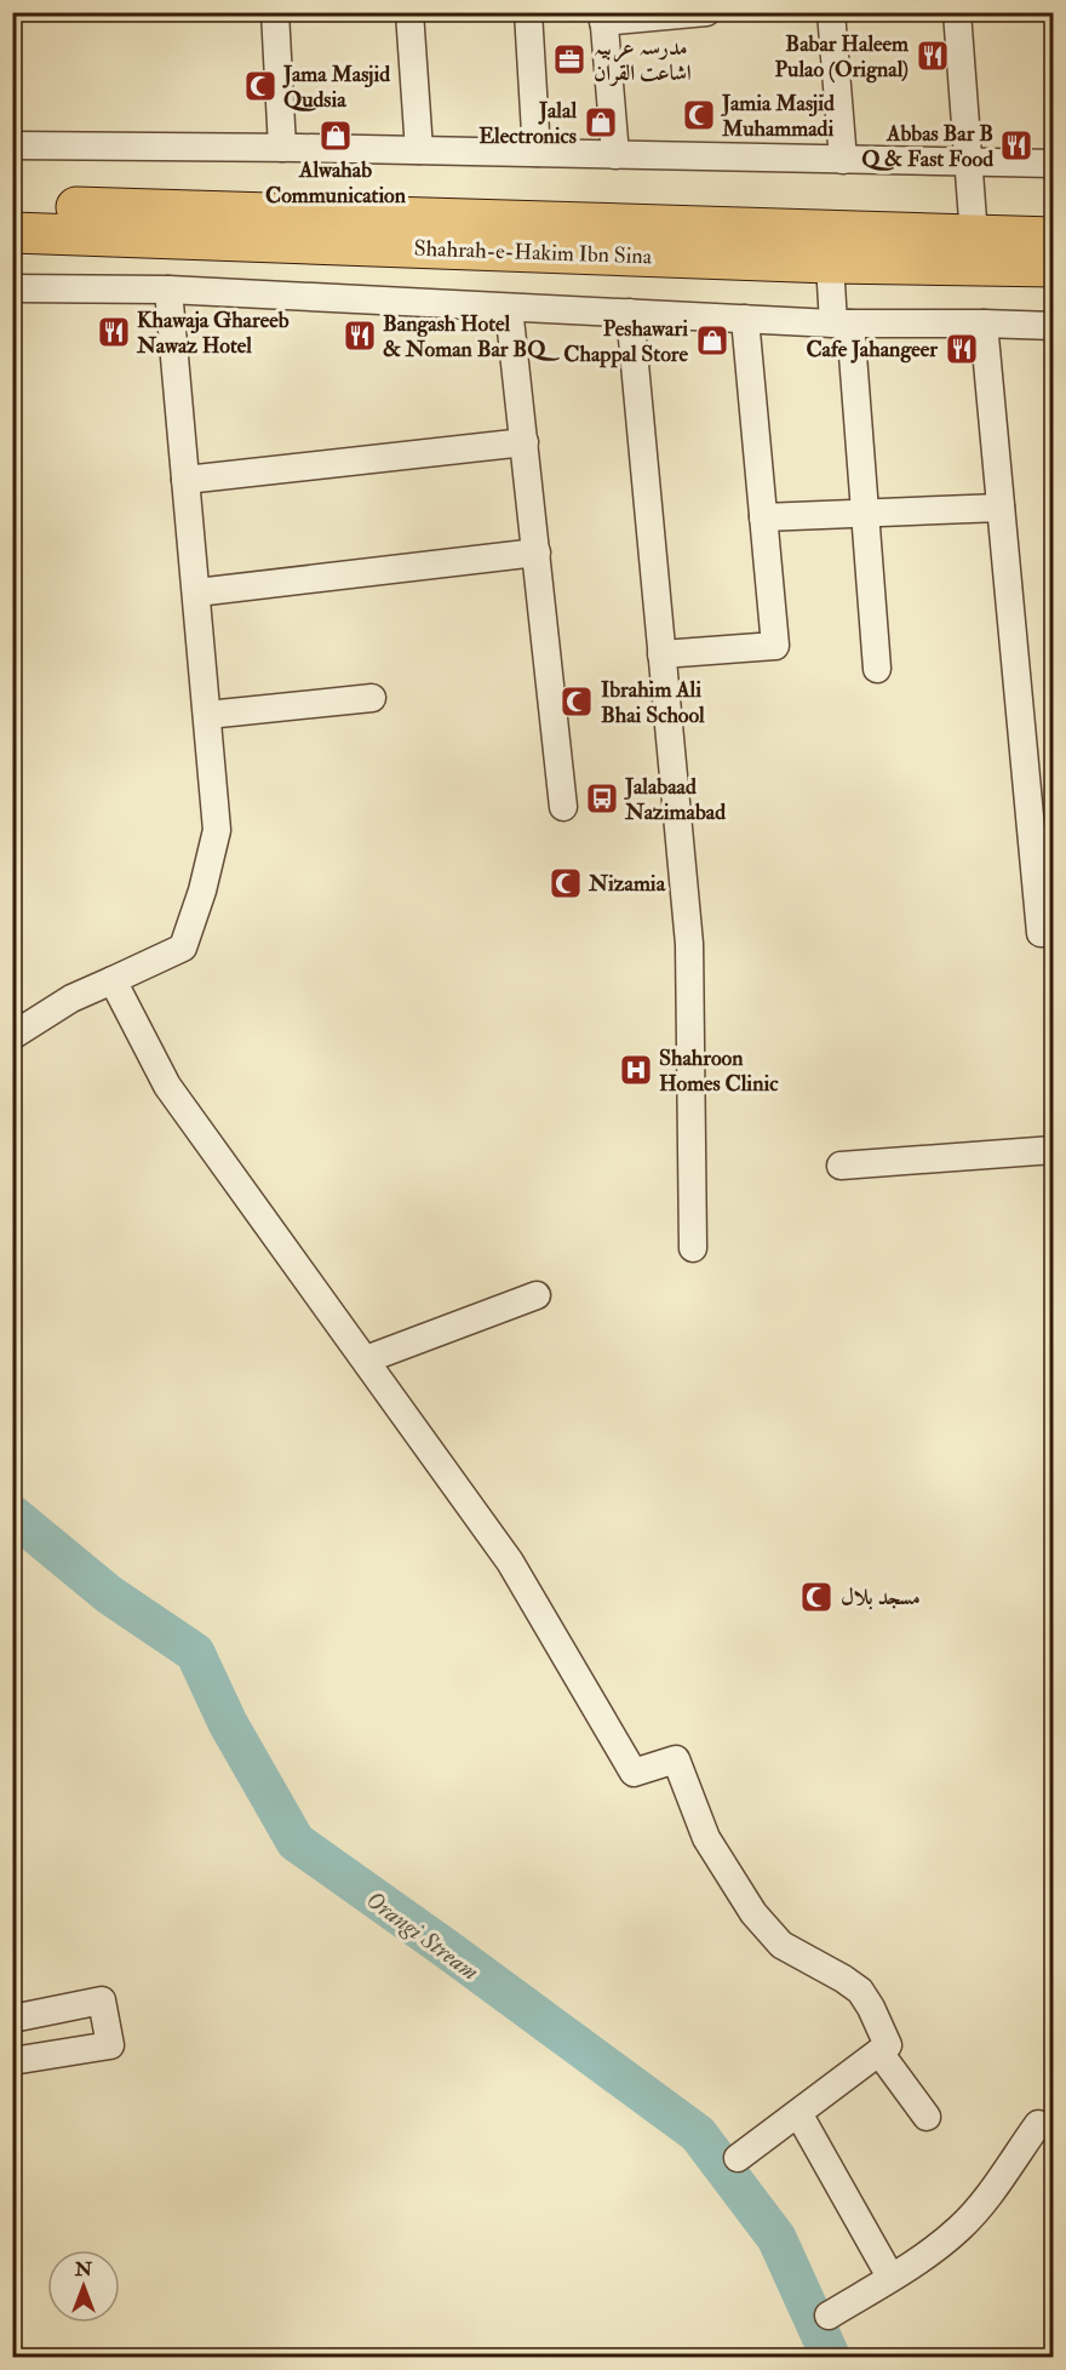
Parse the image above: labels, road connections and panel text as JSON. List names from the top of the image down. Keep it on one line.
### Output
{"streets":{"highway":["Shahrah-e-Hakim Ibn Sina"]},"water":["Orangi Stream"],"places":{"restaurant":["Babar Haleem Pulao (Orignal)","Abbas Bar B Q & Fast Food","Khawaja Ghareeb Nawaz Hotel","Bangash Hotel & Noman Bar BQ","Cafe Jahangeer"],"office":["مدرسہ عربیہ اشاعت القران"],"mosque":["Jama Masjid Qudsia","Jamia Masjid Muhammadi","Ibrahim Ali Bhai School","Nizamia","مسجد بلال"],"shop":["Jalal Electronics","Alwahab Communication","Peshawari Chappal Store"],"bus stop":["Jalabaad Nazimabad"],"hospital":["Shahroon Homes Clinic"]},"north":"top"}
